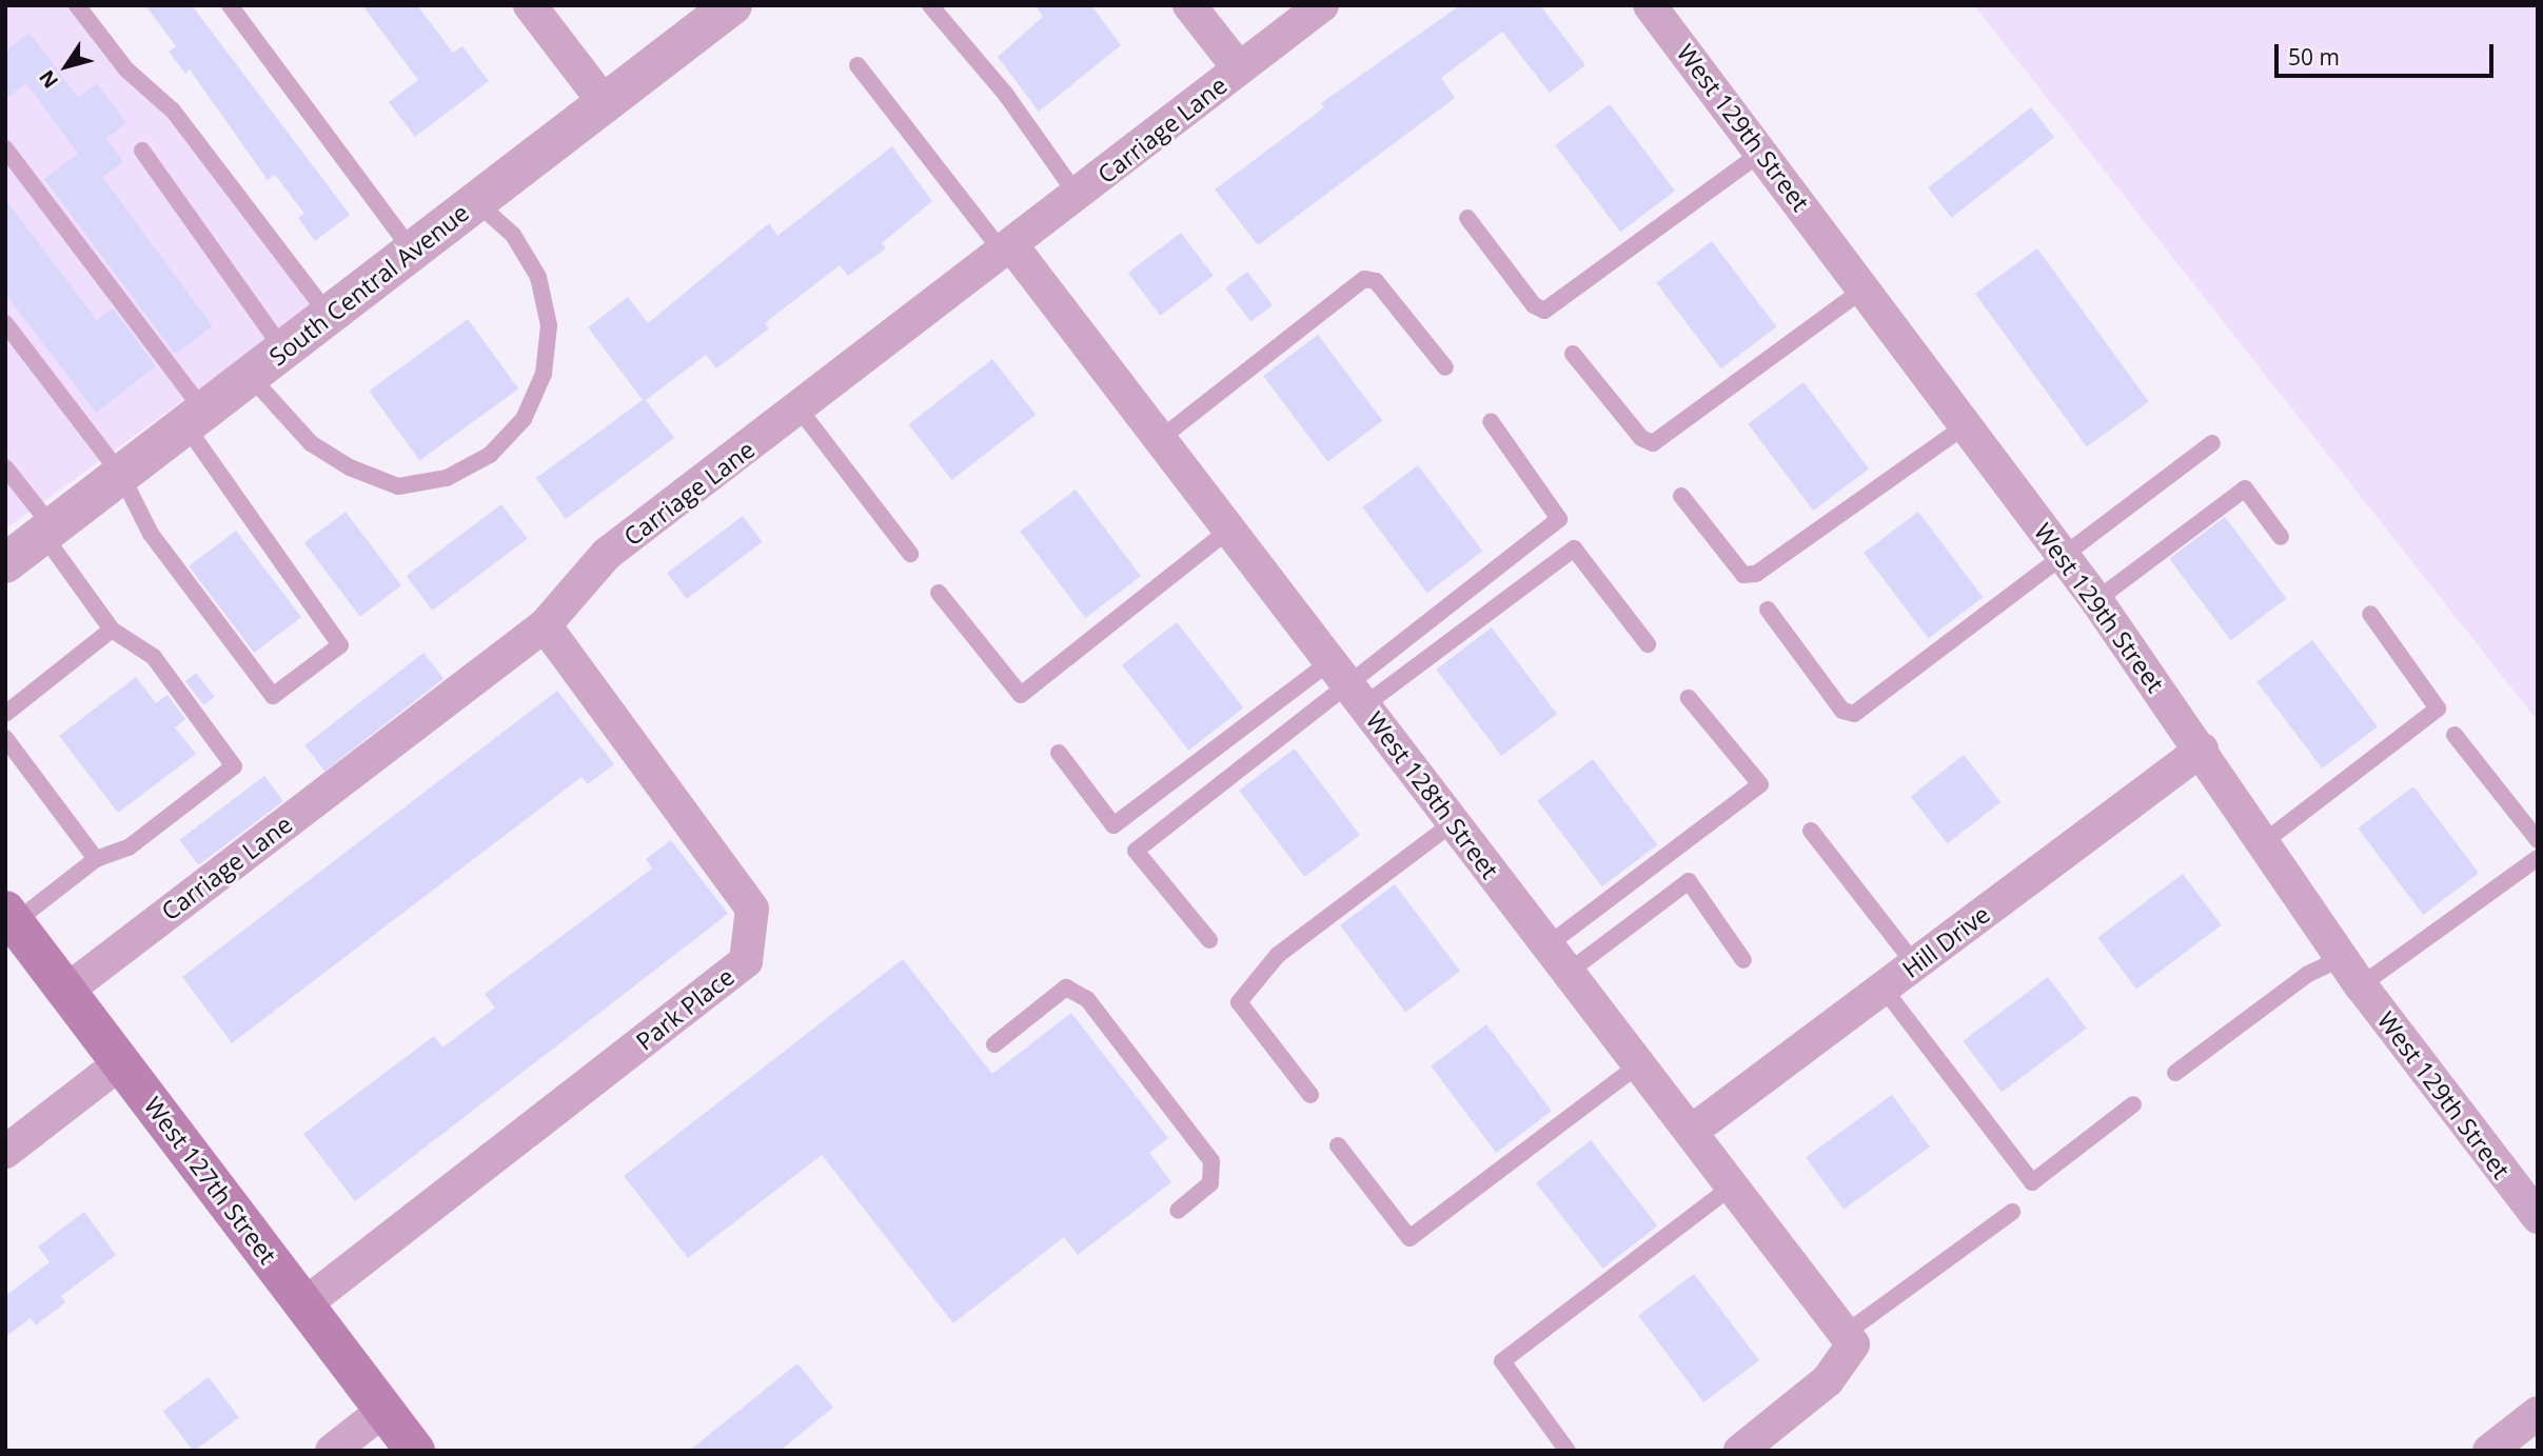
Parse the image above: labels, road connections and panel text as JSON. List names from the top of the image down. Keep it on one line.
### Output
{"streets":{"main road":["West 127th Street"],"street":["West 129th Street","Carriage Lane","South Central Avenue","West 128th Street","Hill Drive","Park Place"]},"crossings":[["West 129th Street","Hill Drive"],["Carriage Lane","West 128th Street"],["Carriage Lane","Park Place"],["Carriage Lane","West 127th Street"],["West 128th Street","Hill Drive"],["Park Place","West 127th Street"]],"scale_bar":"50 m","north":"bottom left"}
